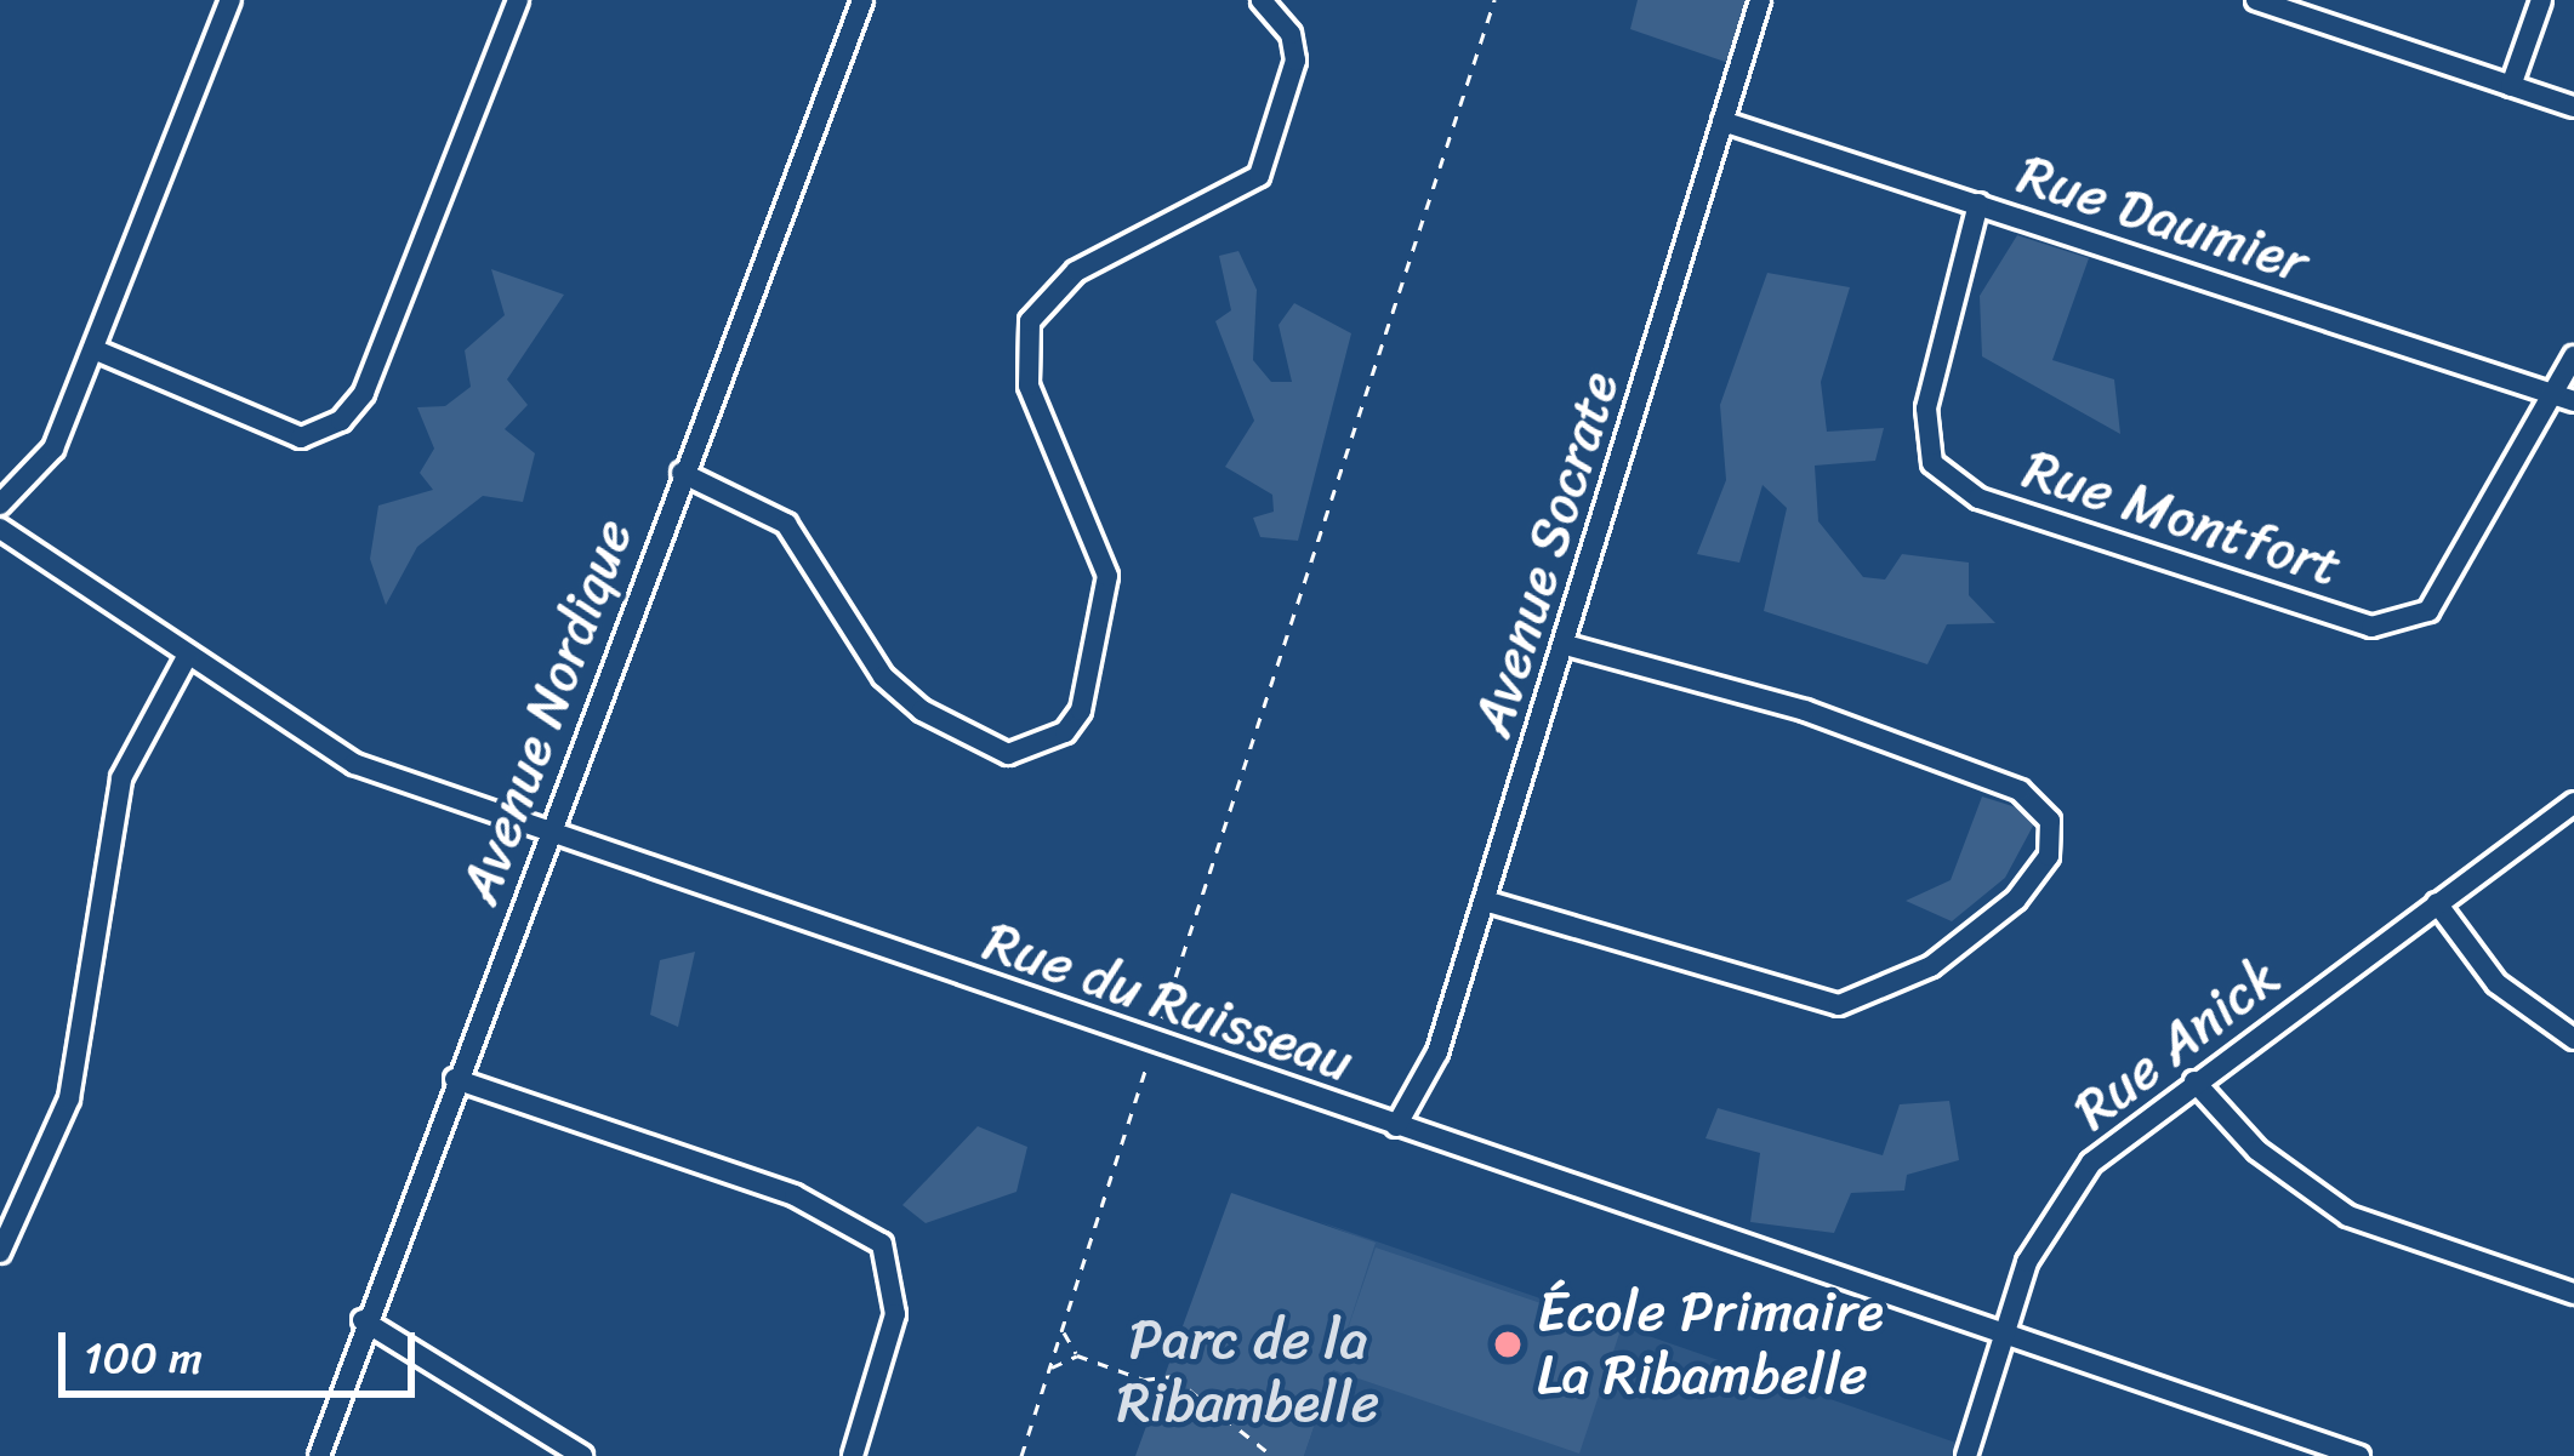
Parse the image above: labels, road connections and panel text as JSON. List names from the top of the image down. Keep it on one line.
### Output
{"streets":{"street":["Rue Daumier","Rue Montfort","Avenue Socrate","Avenue Nordique","Rue du Ruisseau","Rue Anick"]},"crossings":[["Rue Daumier","Rue Montfort"],["Rue Daumier","Avenue Socrate"],["Avenue Socrate","Rue du Ruisseau"],["Avenue Nordique","Rue du Ruisseau"],["Rue du Ruisseau","Rue Anick"]],"parks":["Parc de la Ribambelle"],"places":["École Primaire La Ribambelle"],"scale_bar":"100 m"}
